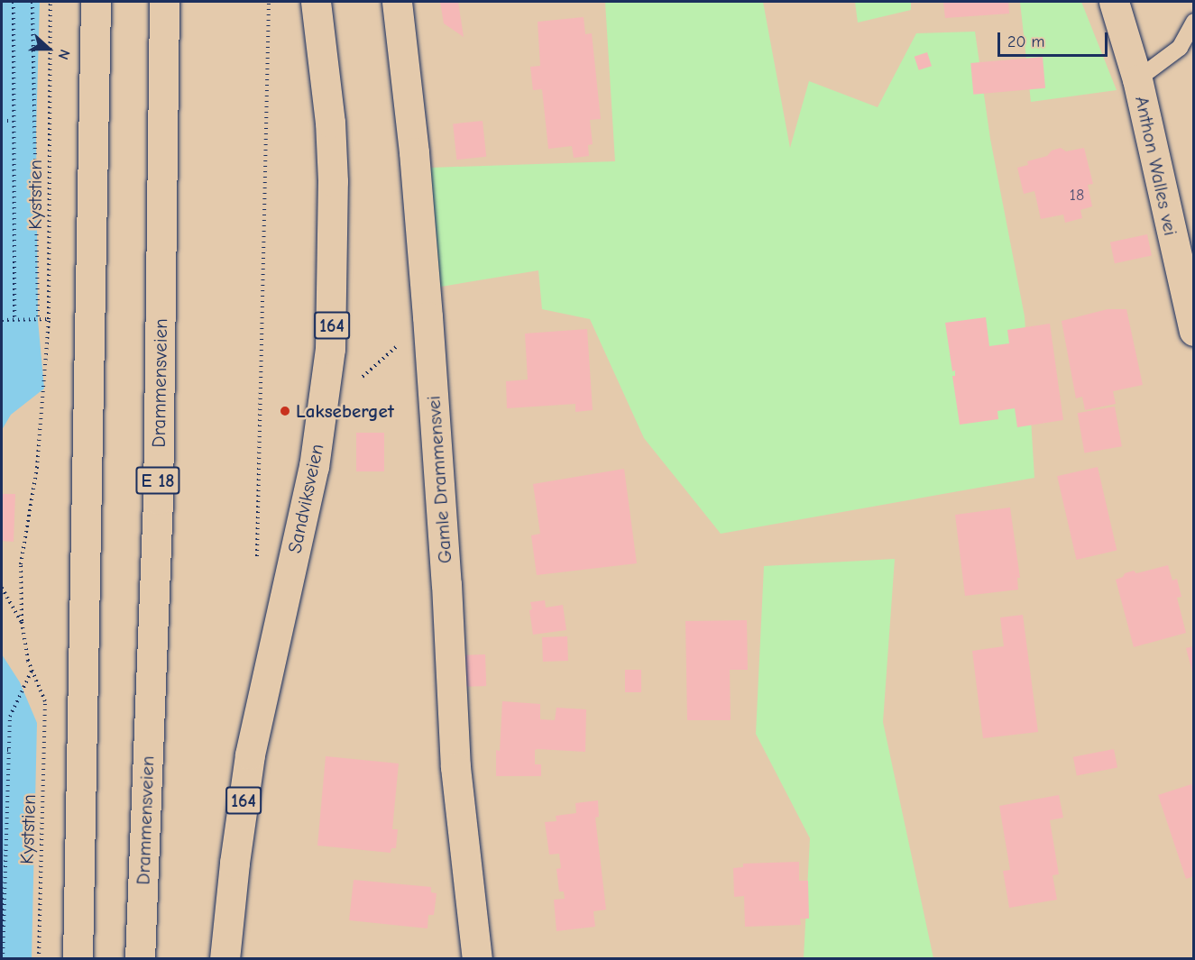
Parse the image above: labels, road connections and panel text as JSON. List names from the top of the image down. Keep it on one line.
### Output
{"streets":{"main road":["Anthon Walles vei","164","Drammensveien","Gamle Drammensvei","E 18","Sandviksveien"],"path":["Kyststien"]},"places":["Lakseberget"],"house_numbers":["18"],"scale_bar":"20 m","north":"right"}
